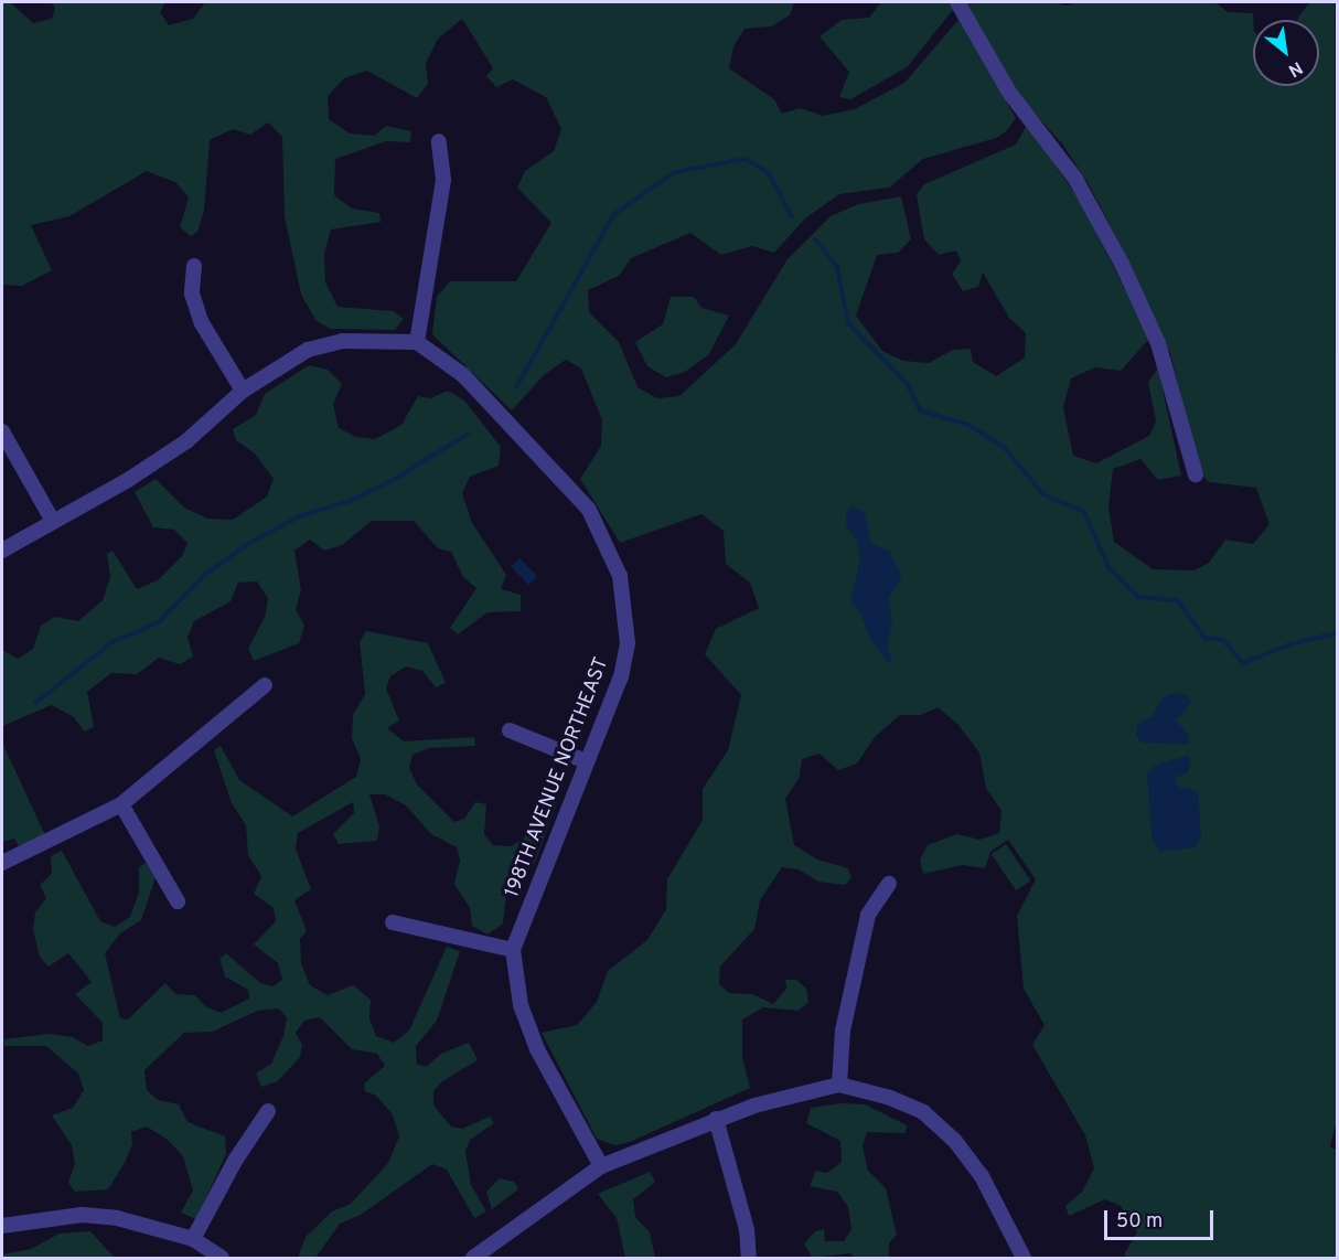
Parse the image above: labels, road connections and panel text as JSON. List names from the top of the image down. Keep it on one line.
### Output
{"streets":{"street":["198TH AVENUE NORTHEAST"]},"scale_bar":"50 m","north":"bottom right"}
